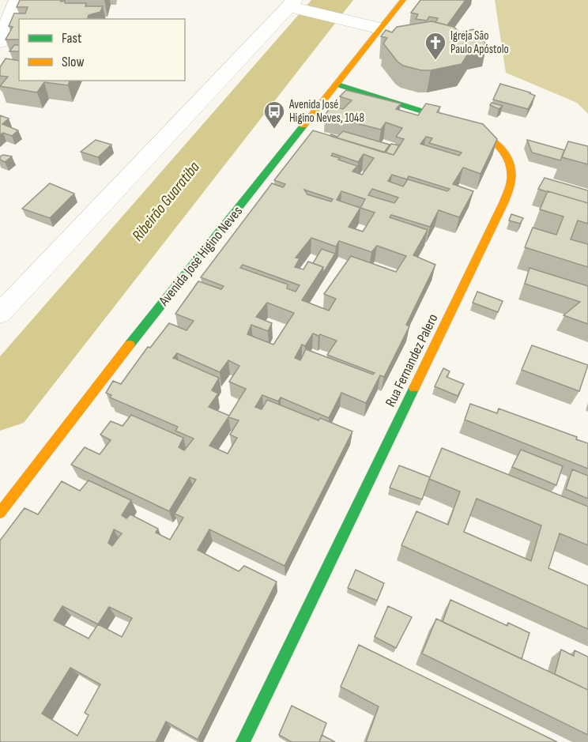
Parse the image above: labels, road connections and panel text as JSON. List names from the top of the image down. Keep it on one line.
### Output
{"streets":{"street":["Avenida José Higino Neves","Rua Fernandez Palero"]},"crossings":[["Avenida José Higino Neves","Rua Fernandez Palero"]],"water":["Ribeirão Guaratiba"],"places":{"church":["Igreja São Paulo Apóstolo"],"bus stop":["Avenida José Higino Neves, 1048"]},"legend":["Fast","Slow"]}
